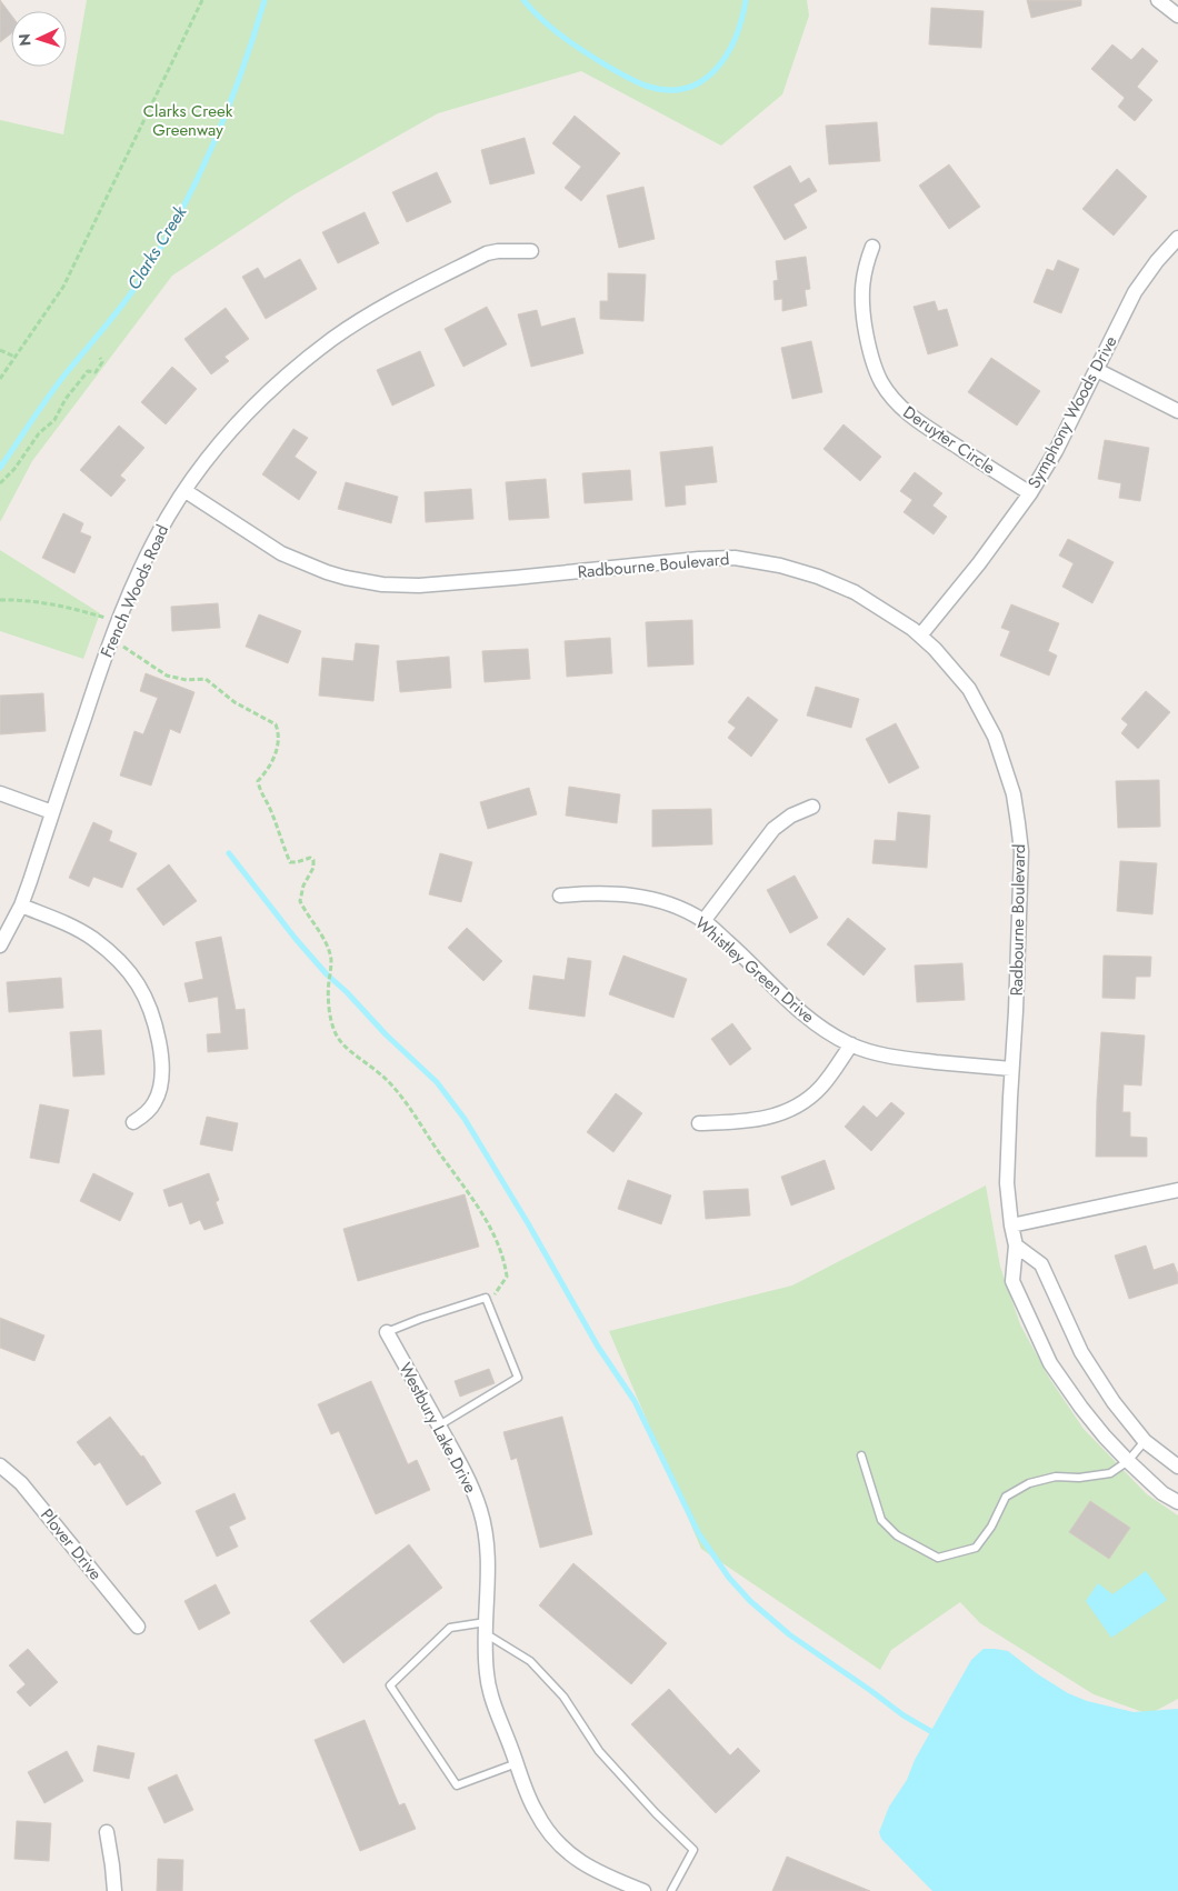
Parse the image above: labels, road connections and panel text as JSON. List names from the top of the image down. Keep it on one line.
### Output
{"streets":{"street":["Symphony Woods Drive","Deruyter Circle","Radbourne Boulevard","French Woods Road","Whistley Green Drive","Westbury Lake Drive","Plover Drive"]},"crossings":[["Symphony Woods Drive","Deruyter Circle"],["Symphony Woods Drive","Radbourne Boulevard"],["Radbourne Boulevard","French Woods Road"],["Radbourne Boulevard","Whistley Green Drive"]],"water":["Clarks Creek"],"parks":["Clarks Creek Greenway"],"north":"left"}
